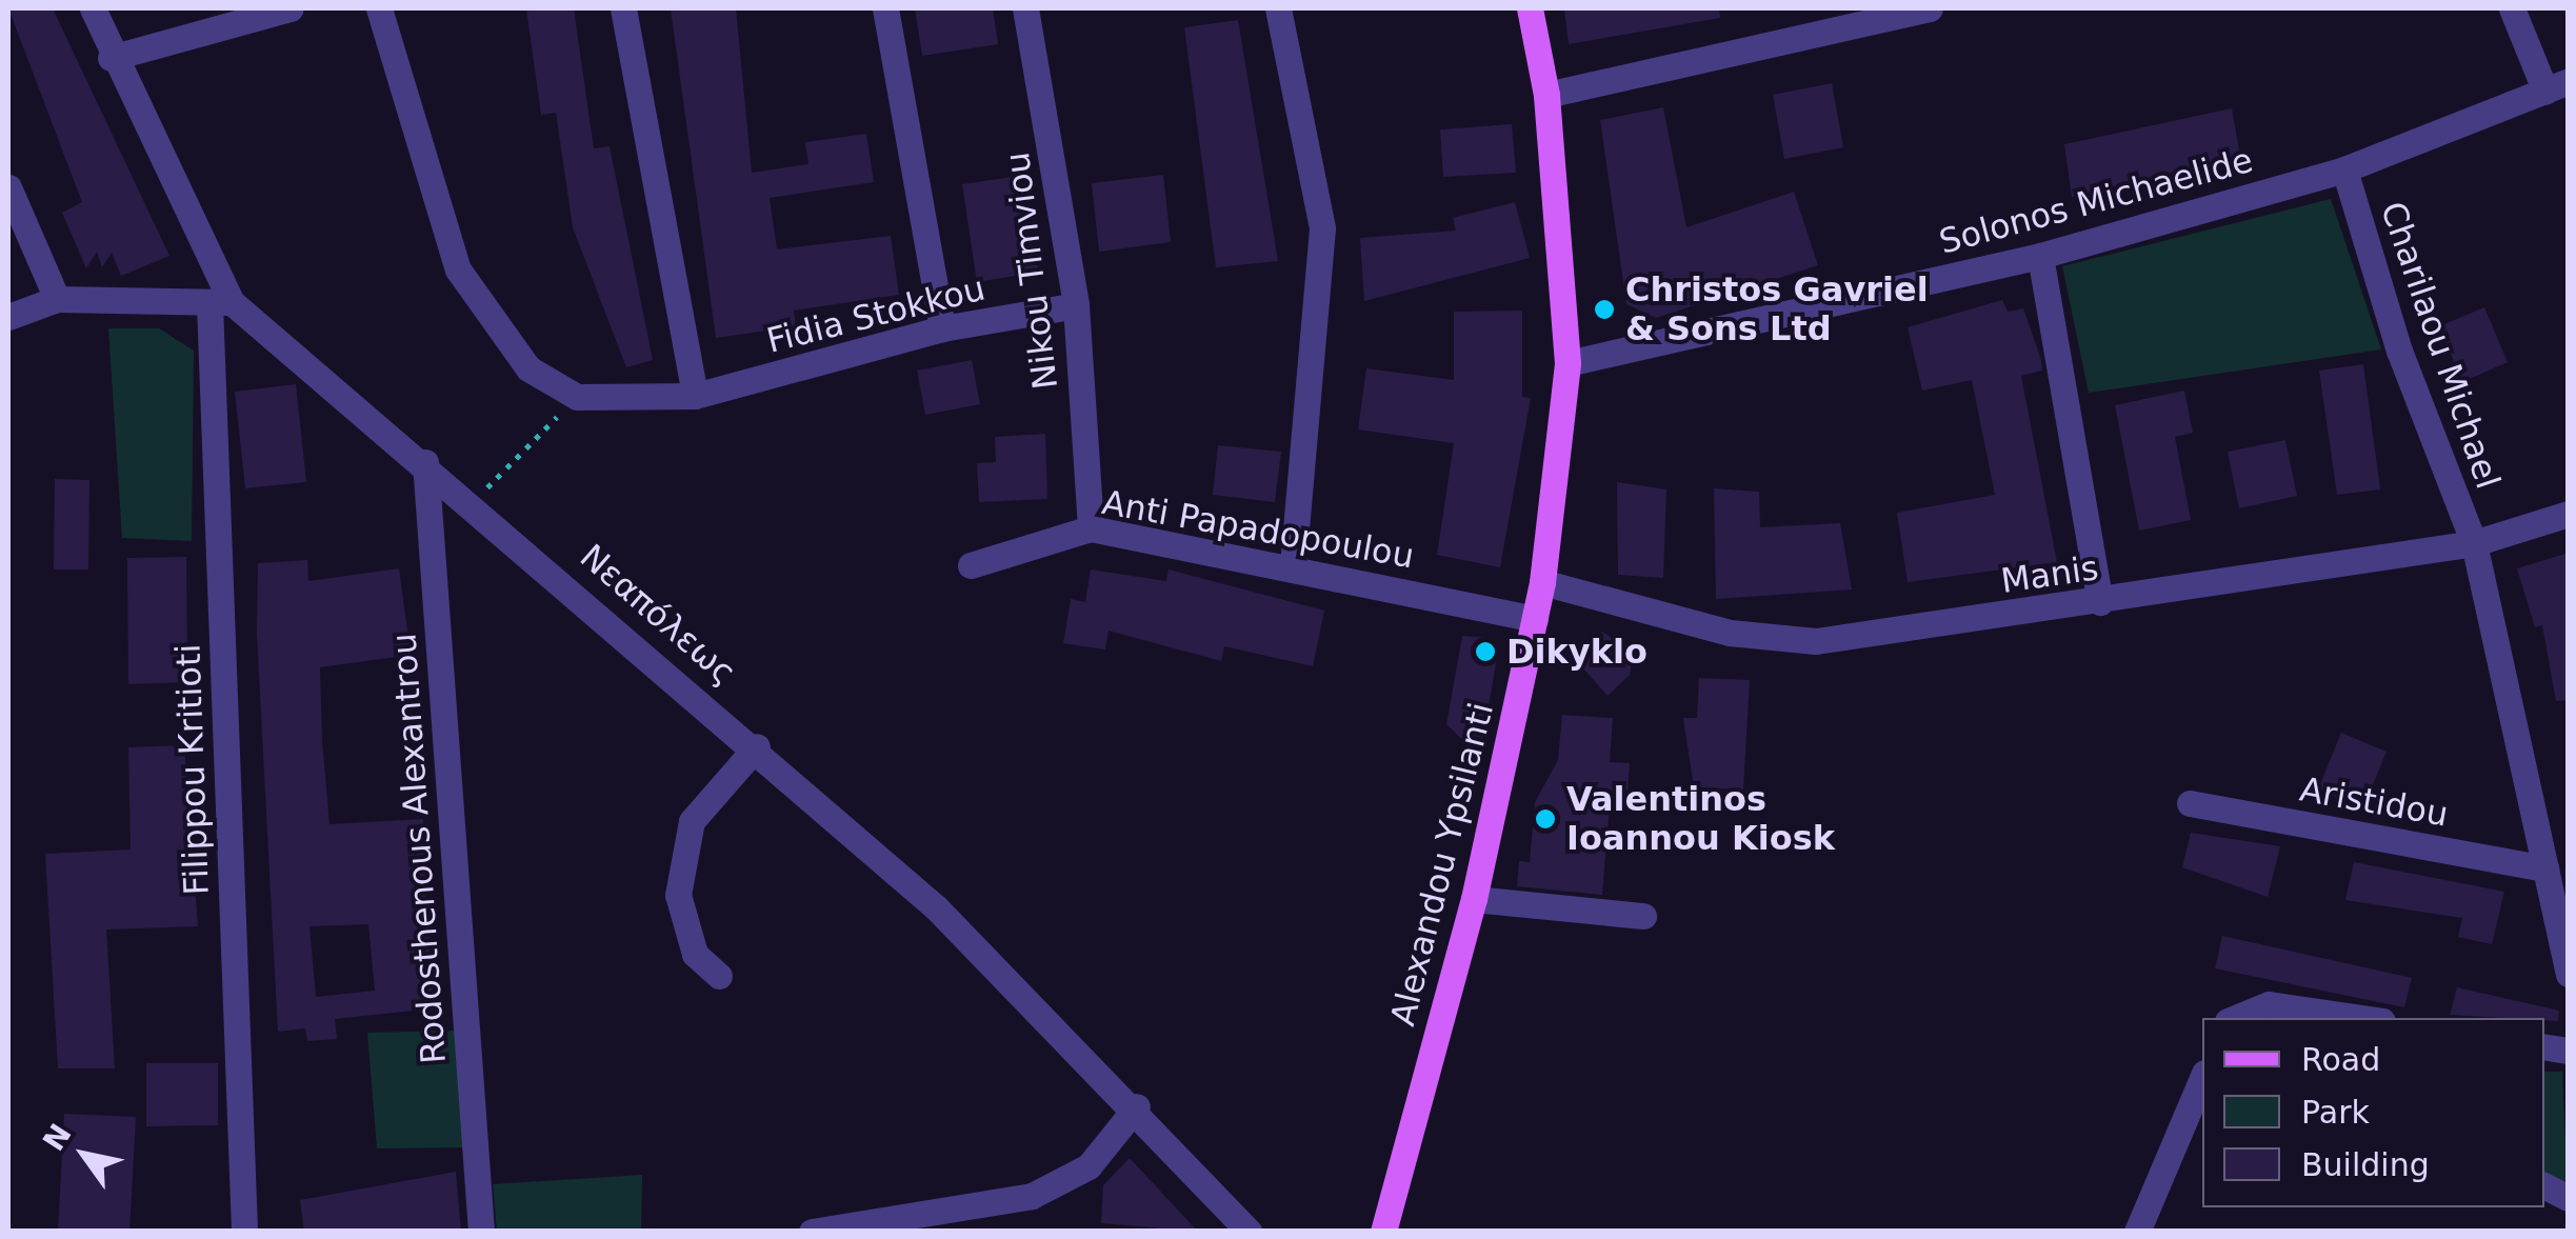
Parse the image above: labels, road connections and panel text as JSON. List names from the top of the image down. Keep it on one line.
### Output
{"streets":{"main road":["Alexandou Ypsilanti"],"street":["Solonos Michaelide","Nikou Timviou","Fidia Stokkou","Charilaou Michael","Anti Papadopoulou","Manis","Νεαπόλεως","Filippou Kritioti","Aristidou","Rodosthenous Alexantrou"]},"crossings":[["Solonos Michaelide","Charilaou Michael"],["Solonos Michaelide","Alexandou Ypsilanti"],["Nikou Timviou","Fidia Stokkou"],["Nikou Timviou","Anti Papadopoulou"],["Charilaou Michael","Manis"],["Charilaou Michael","Aristidou"],["Anti Papadopoulou","Alexandou Ypsilanti"],["Manis","Alexandou Ypsilanti"],["Νεαπόλεως","Filippou Kritioti"],["Νεαπόλεως","Rodosthenous Alexantrou"]],"places":["Christos Gavriel & Sons Ltd","Dikyklo","Valentinos Ioannou Kiosk"],"legend":["Road","Park","Building"],"north":"top left"}
